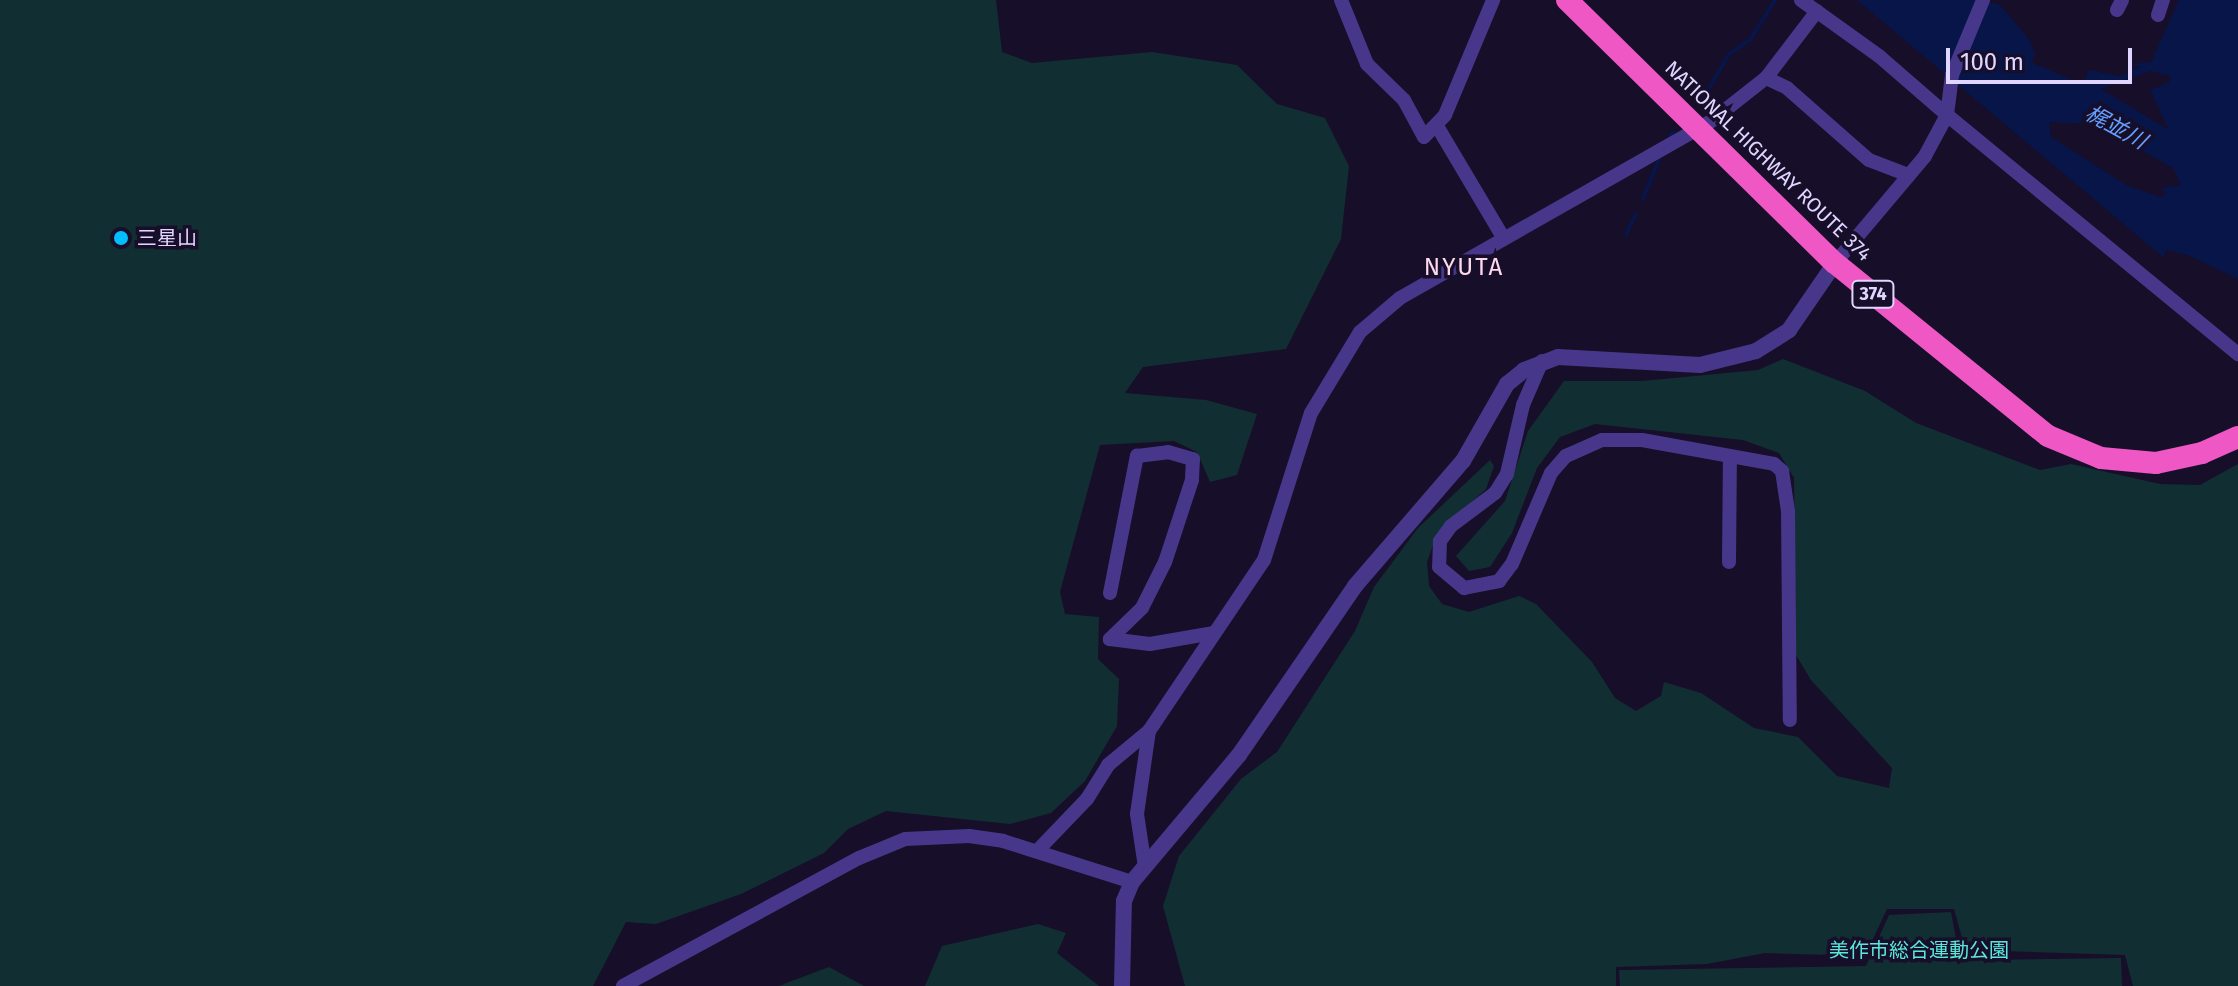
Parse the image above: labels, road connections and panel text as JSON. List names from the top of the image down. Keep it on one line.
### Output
{"streets":{"highway":["NATIONAL HIGHWAY ROUTE 374","374"]},"districts":["NYUTA"],"water":["梶並川"],"parks":["美作市総合運動公園"],"places":["三星山"],"scale_bar":"100 m"}
